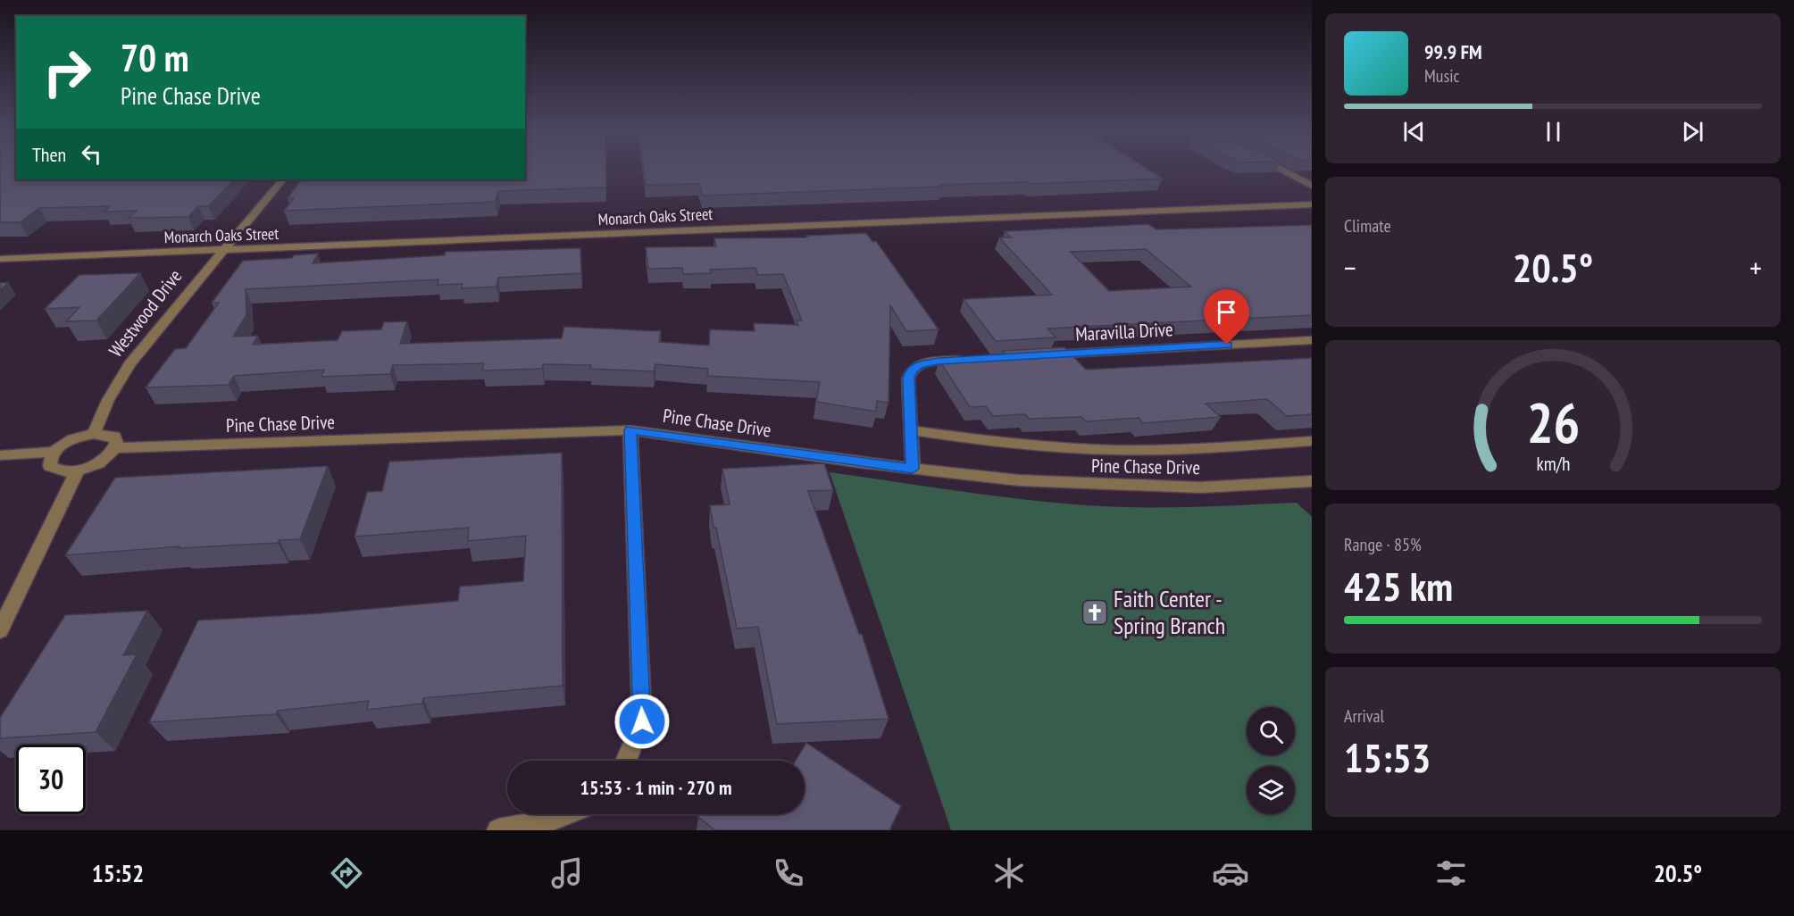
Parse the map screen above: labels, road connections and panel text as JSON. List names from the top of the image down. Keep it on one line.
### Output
{"streets":{"street":["Monarch Oaks Street","Westwood Drive","Maravilla Drive","Pine Chase Drive"]},"crossings":[["Monarch Oaks Street","Westwood Drive"]],"places":{"church":["Faith Center - Spring Branch"]},"page":{"turn":["70 m","Pine Chase Drive"],"song":["99.9 FM","Music"],"then":"Then","tile":["Climate",["Range · 85%","425 km"],["Arrival","15:53"]],"heat":["−","20.5°","+"],"limit":"30","trip":"15:53 · 1 min · 270 m","tabs":["15:52","20.5°"],"gauge":["26","km/h"]}}
